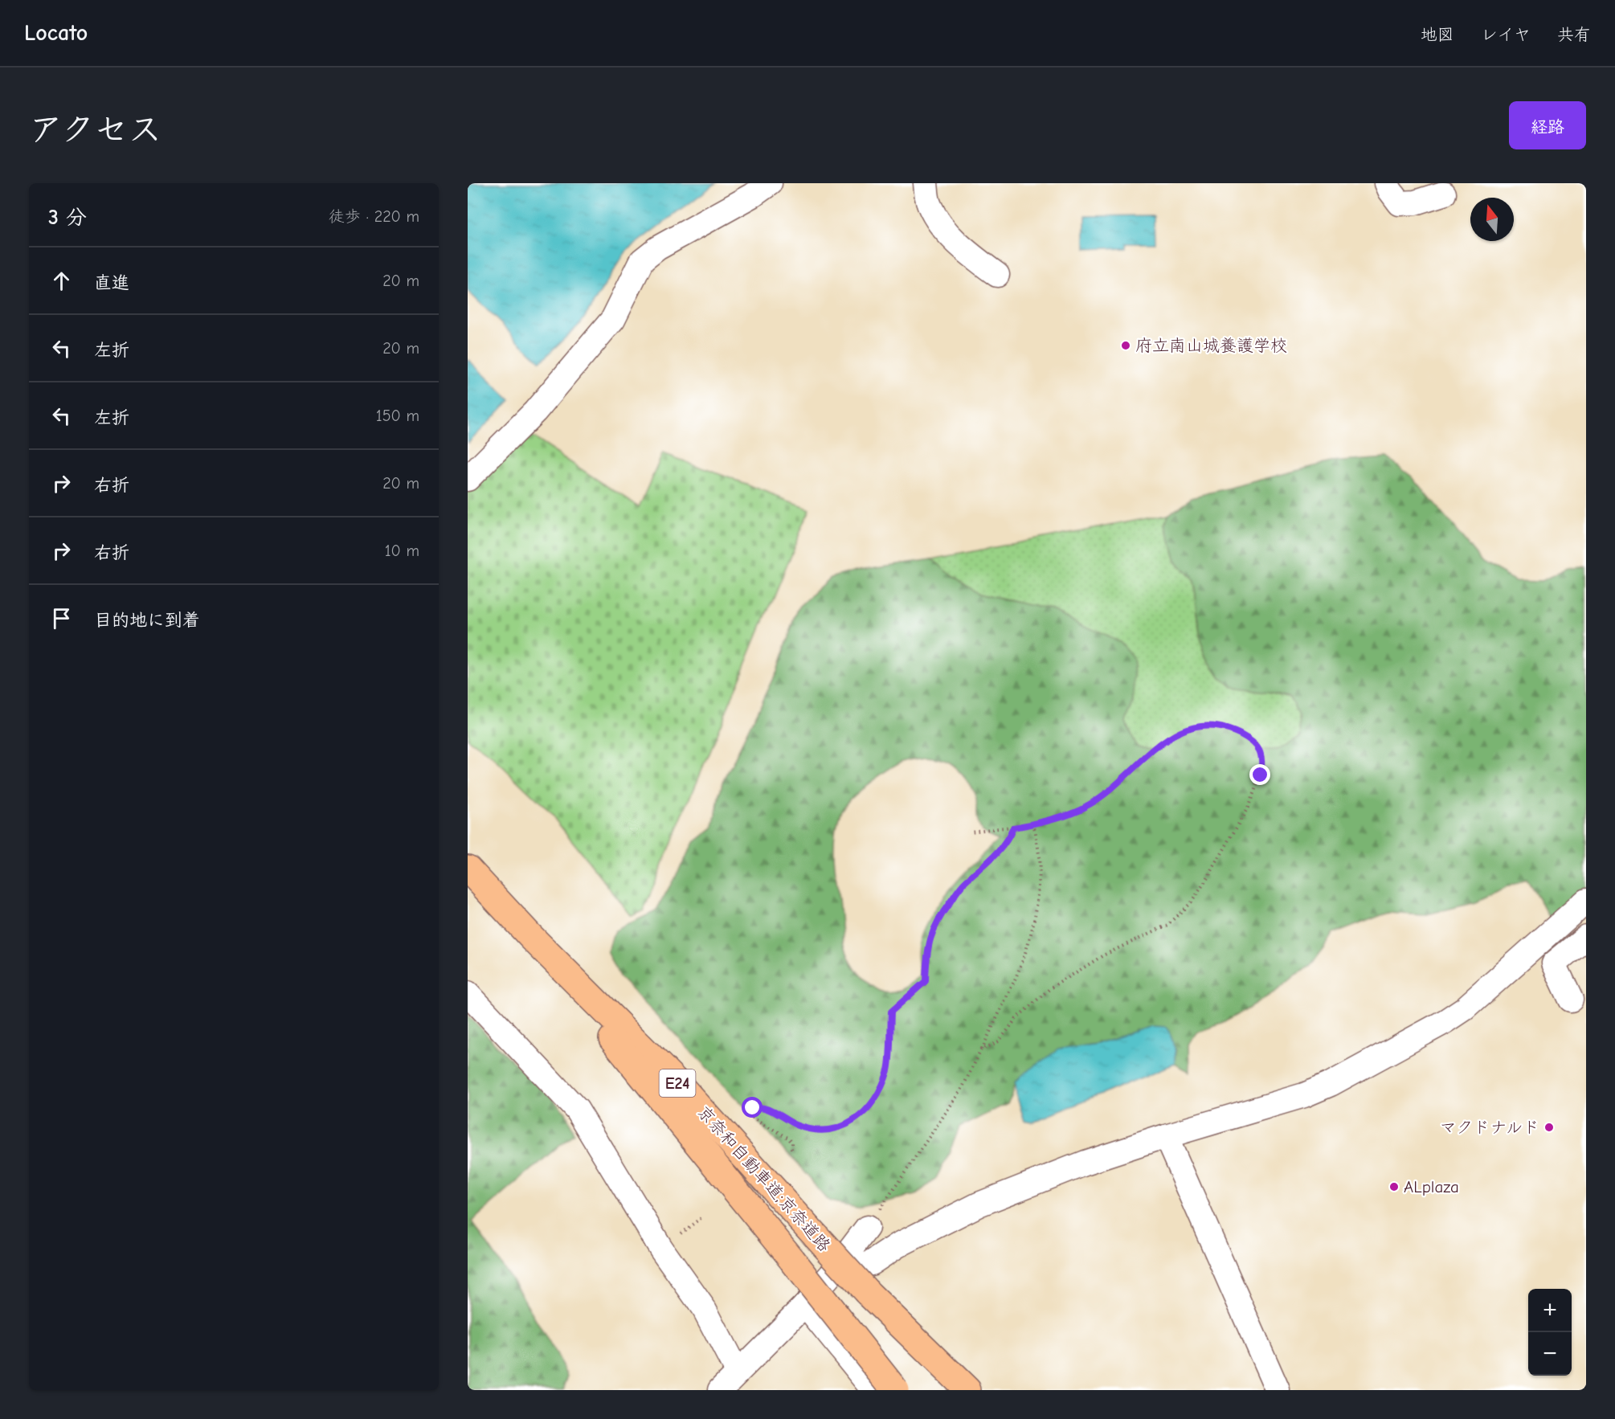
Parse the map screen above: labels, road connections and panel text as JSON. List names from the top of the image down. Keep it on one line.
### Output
{"streets":{"highway":["E24","京奈和自動車道;京奈道路"]},"places":["府立南山城養護学校","マクドナルド","ALplaza"],"north":"top","page":{"header":"Locato","nav":["地図","レイヤ","共有"],"title":"アクセス","buttons":"経路","heading":["3 分","徒歩 · 220 m"],"list":[["直進","20 m"],["左折","20 m"],["左折","150 m"],["右折","20 m"],["右折","10 m"],"目的地に到着"],"map_buttons":["+","−"]}}
